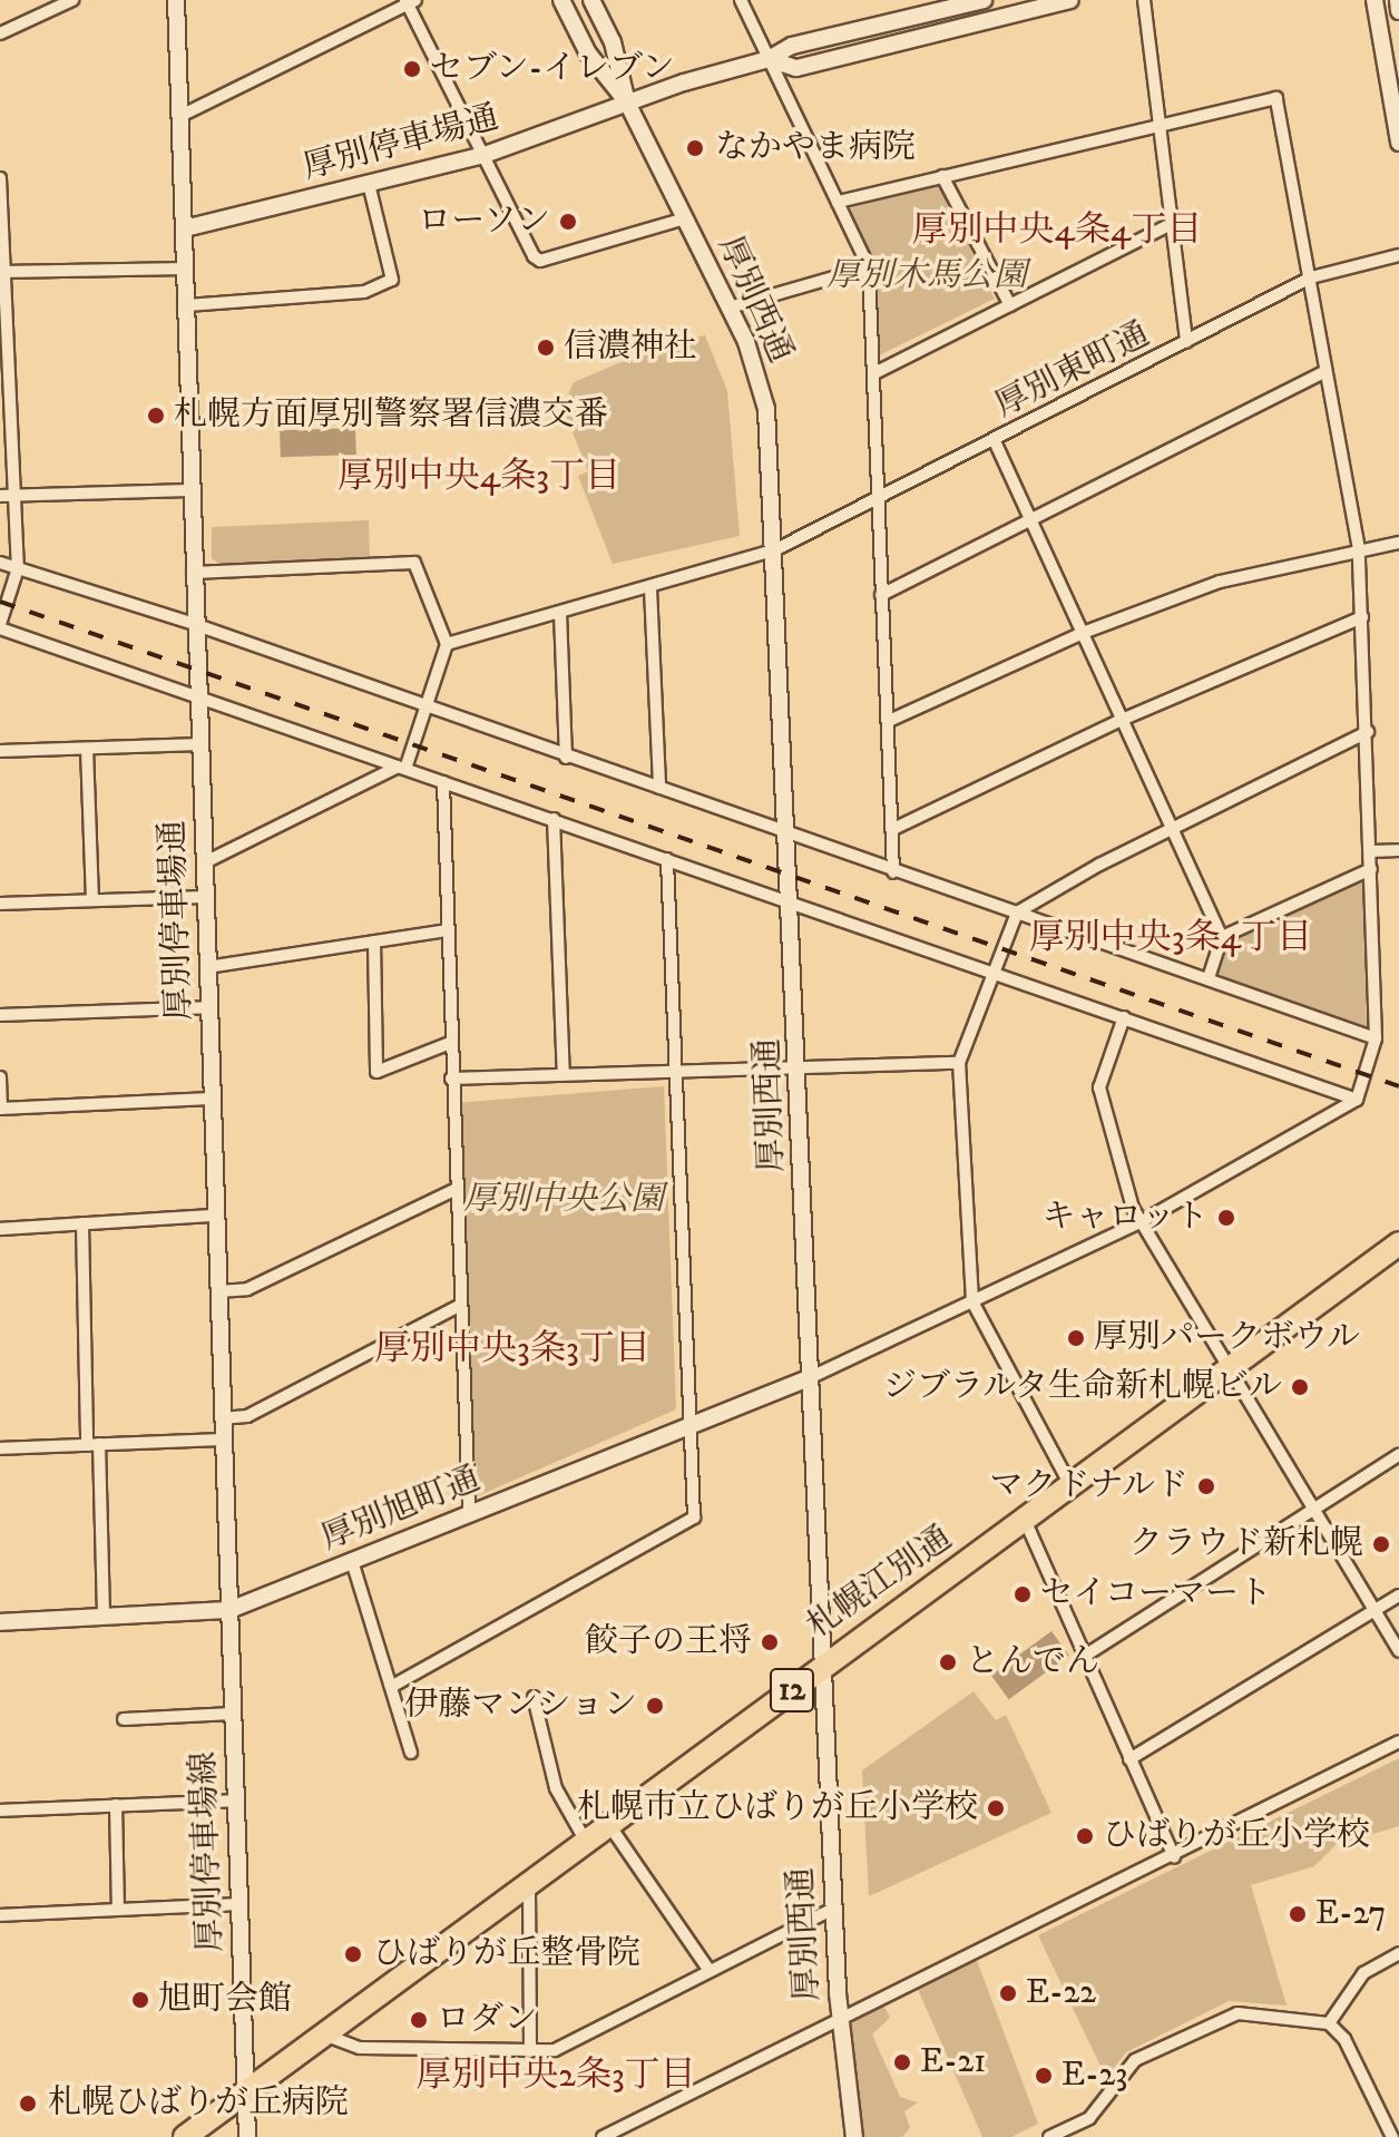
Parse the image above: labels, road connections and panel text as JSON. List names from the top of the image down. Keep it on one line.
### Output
{"streets":{"highway":["札幌江別通","12"],"street":["厚別停車場通","厚別西通","厚別東町通","厚別旭町通","厚別停車場線"]},"crossings":[["厚別停車場通","厚別西通"],["厚別停車場通","厚別旭町通"],["厚別停車場通","厚別停車場線"],["厚別西通","厚別東町通"],["厚別西通","厚別旭町通"],["厚別西通","札幌江別通"],["厚別旭町通","厚別停車場線"],["札幌江別通","厚別停車場線"]],"districts":["厚別中央4条4丁目","厚別中央4条3丁目","厚別中央3条4丁目","厚別中央3条3丁目","厚別中央2条3丁目"],"parks":["厚別木馬公園","厚別中央公園"],"places":["セブン-イレブン","なかやま病院","ローソン","信濃神社","札幌方面厚別警察署信濃交番","キャロット","厚別パークボウル","ジブラルタ生命新札幌ビル","マクドナルド","クラウド新札幌","セイコーマート","餃子の王将","とんでん","伊藤マンション","札幌市立ひばりが丘小学校","ひばりが丘小学校","E-27","ひばりが丘整骨院","E-22","旭町会館","ロダン","E-21","E-23","札幌ひばりが丘病院"]}
